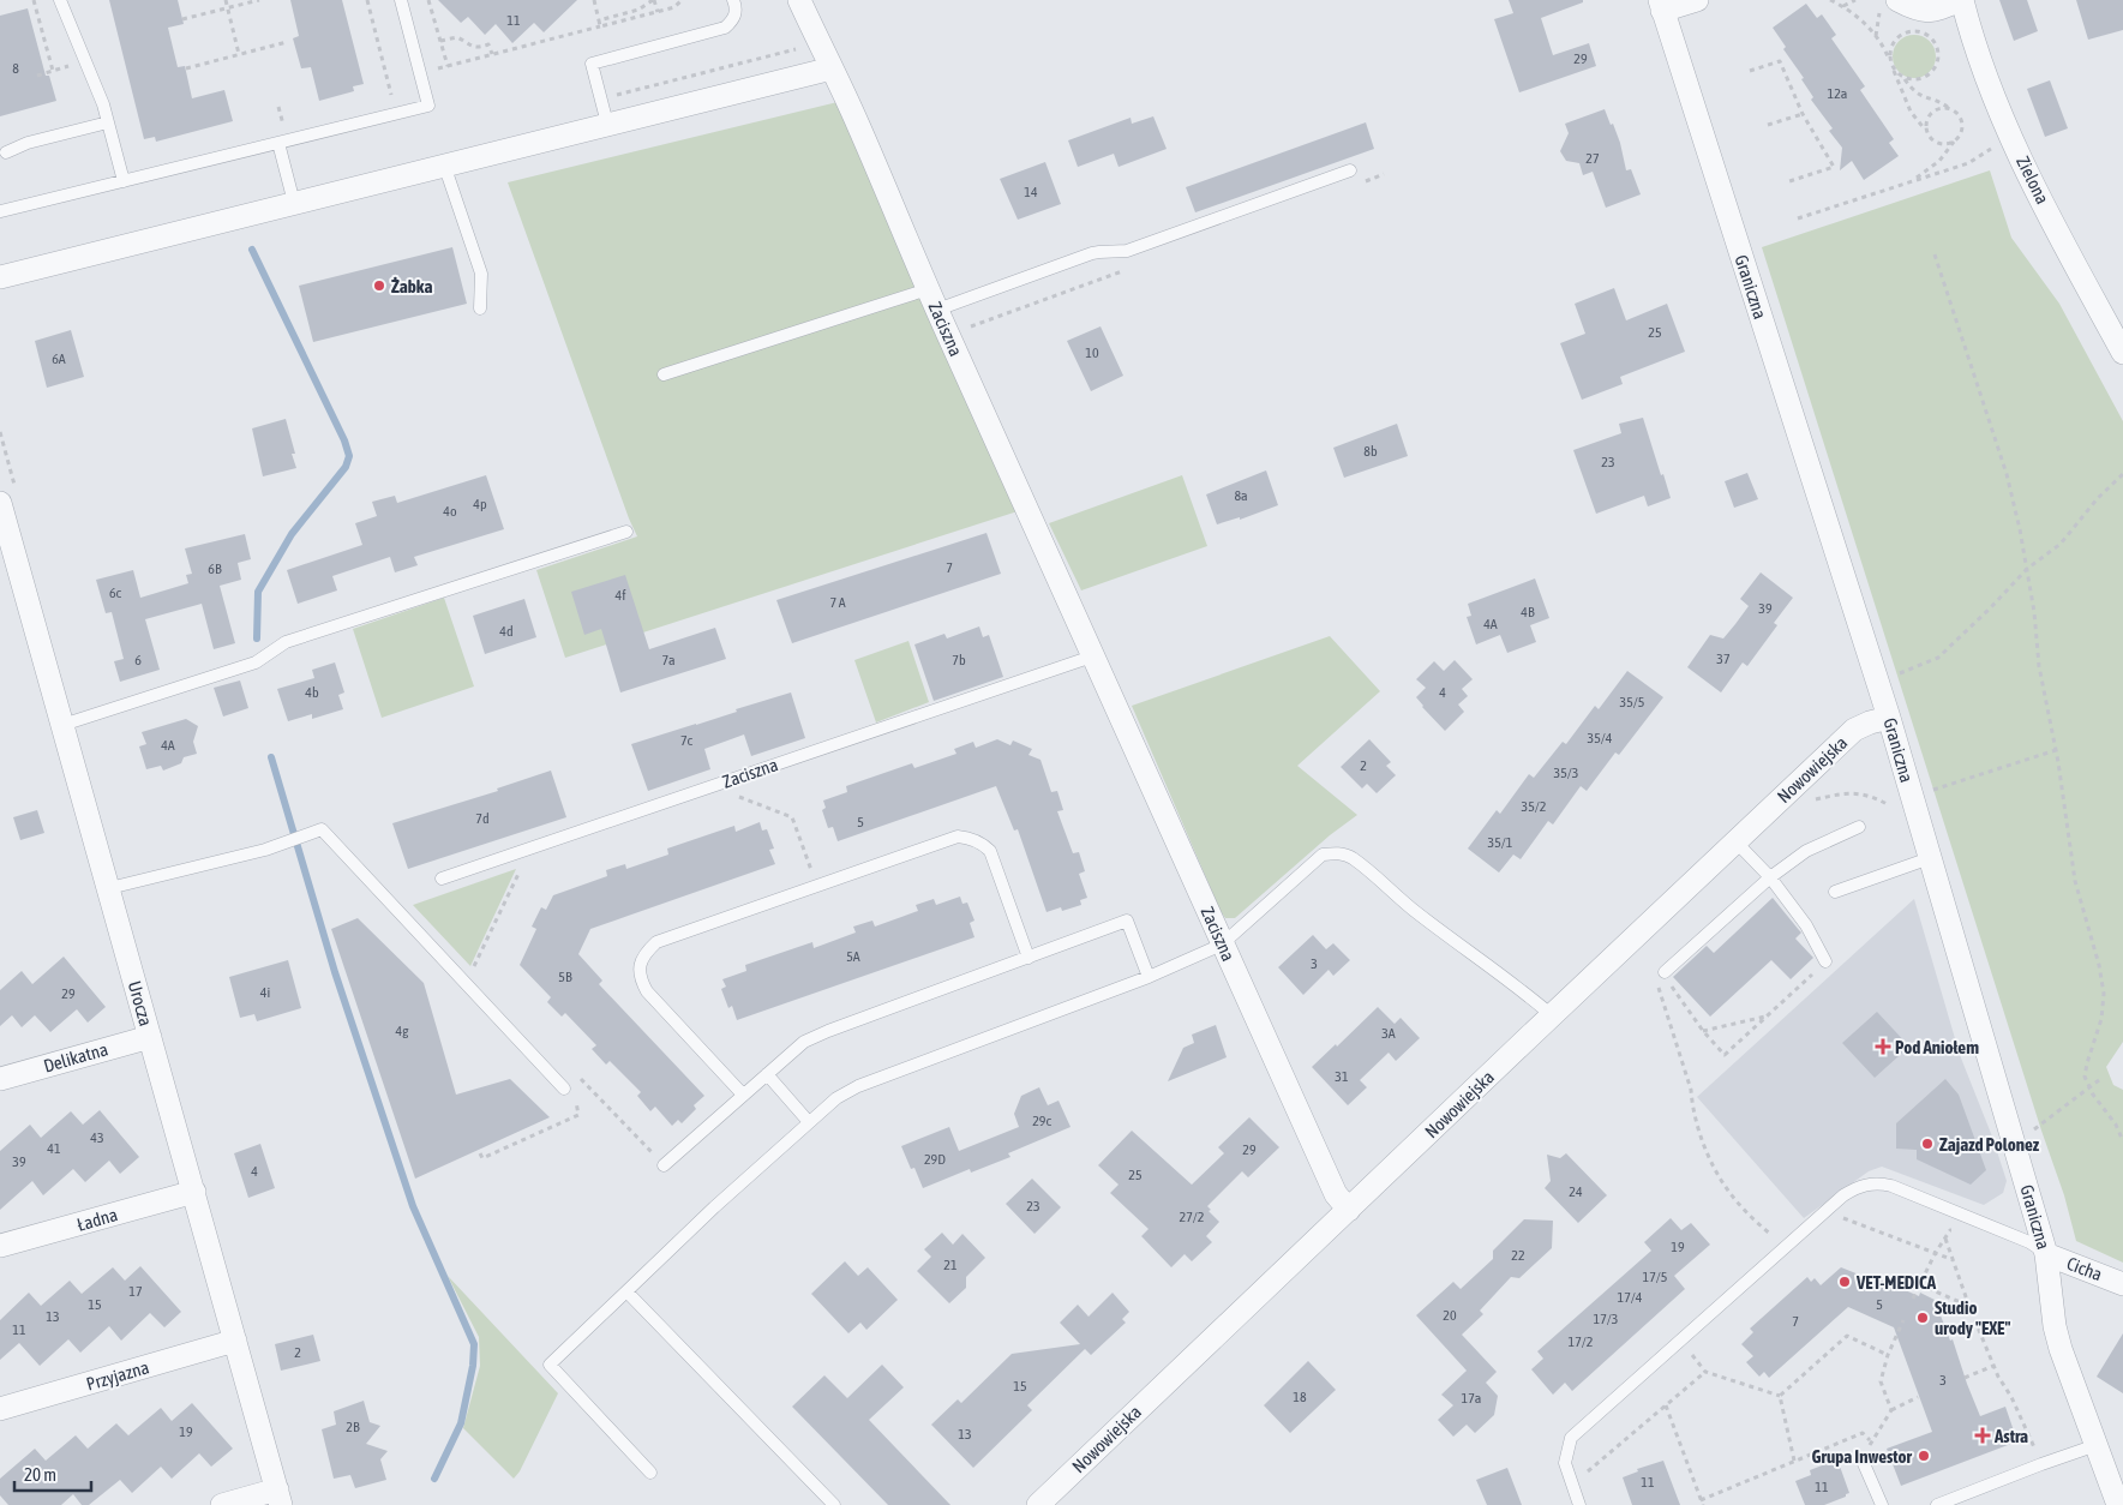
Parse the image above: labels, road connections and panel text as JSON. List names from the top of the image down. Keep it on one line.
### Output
{"streets":{"street":["Zielona","Graniczna","Zaciszna","Nowowiejska","Urocza","Delikatna","Ładna","Cicha","Przyjazna"]},"crossings":[["Graniczna","Nowowiejska"],["Graniczna","Cicha"],["Zaciszna","Nowowiejska"],["Urocza","Delikatna"],["Urocza","Ładna"],["Urocza","Przyjazna"]],"places":{"other":["Żabka","Zajazd Polonez","VET-MEDICA","Studio urody \"EXE\"","Grupa Inwestor"],"health":["Pod Aniołem","Astra"]},"house_numbers":["11","29","8","12a","27","14","25","10","6A","8b","23","8a","4p","4o","7","6B","6c","4f","7 A","39","4B","4A","4d","37","6","7a","7b","4b","4","35/5","35/4","7c","4A","2","35/3","35/2","7d","5","35/1","5A","3","5B","4i","29","4g","3A","31","29c","43","41","29","29D","39","4","25","24","23","27/2","19","22","21","17/5","17","17/4","15","5","20","13","17/3","7","11","17/2","2","3","15","18","17a","2B","19","13","11","11"],"scale_bar":"20 m"}
